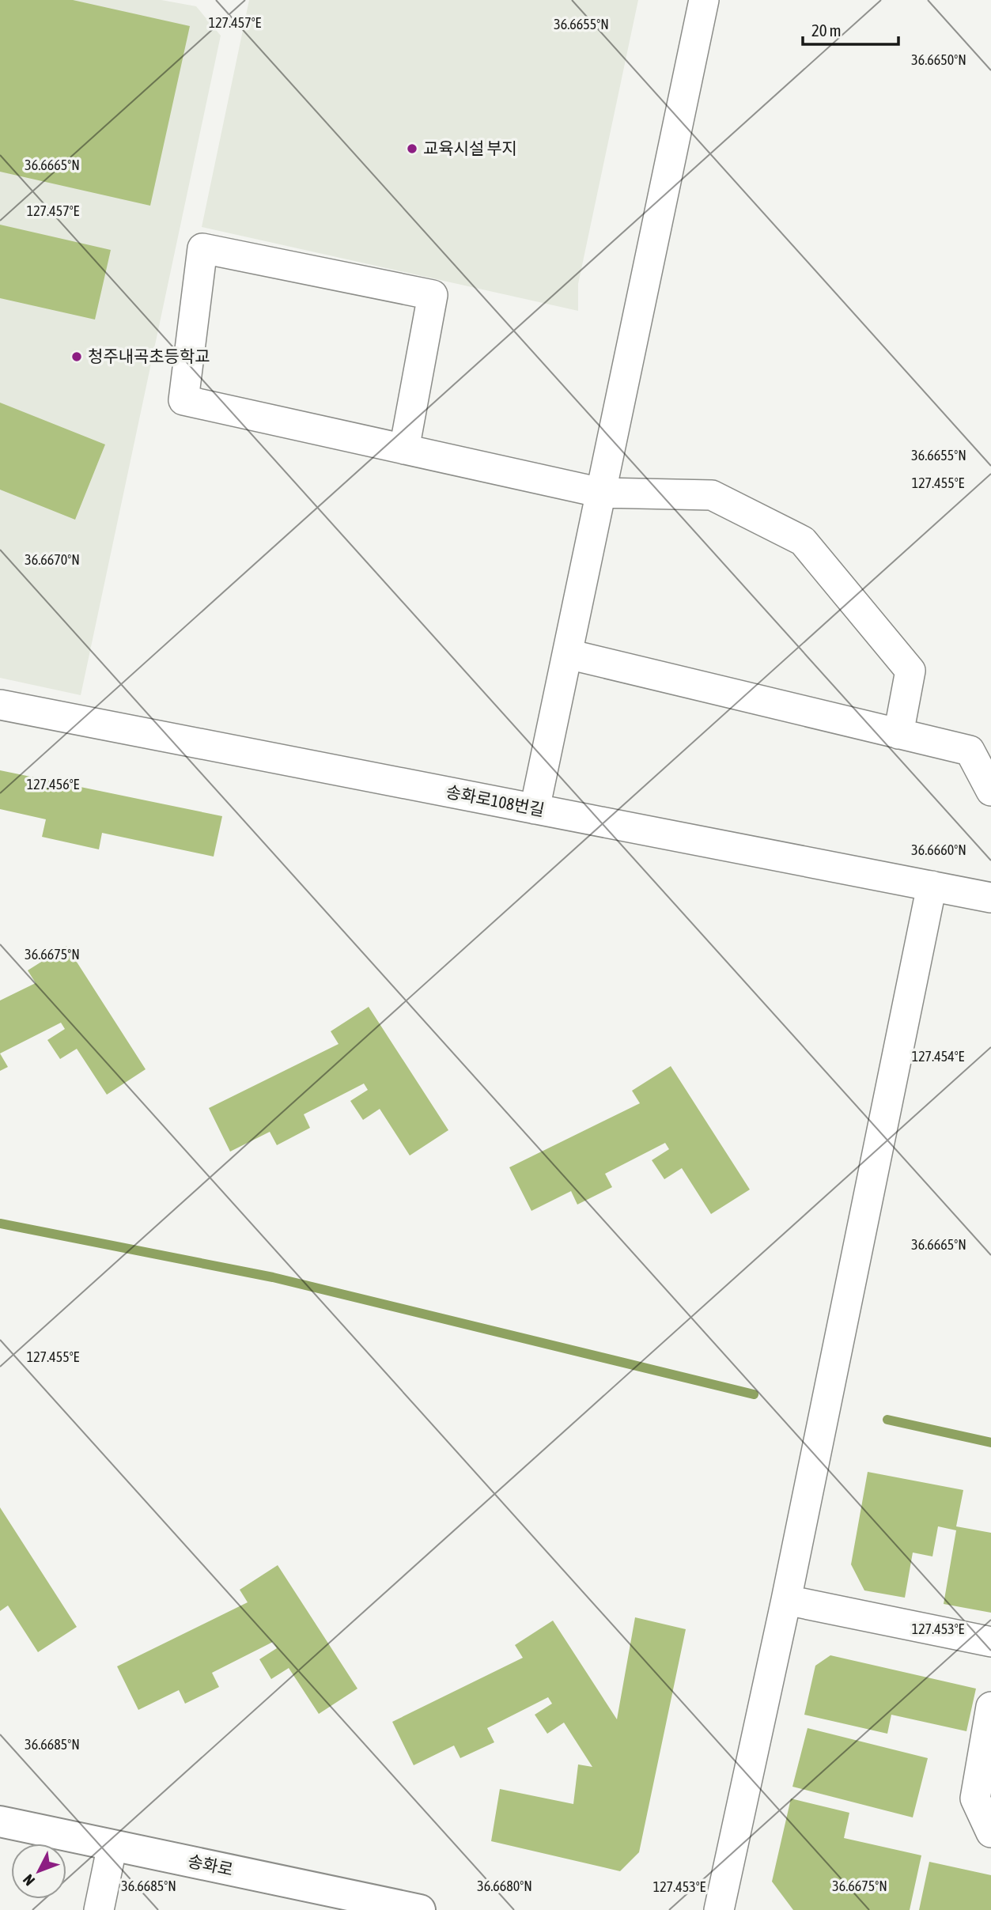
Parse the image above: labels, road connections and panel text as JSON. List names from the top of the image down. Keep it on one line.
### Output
{"streets":{"street":["송화로108번길","송화로"]},"places":["교육시설 부지","청주내곡초등학교"],"scale_bar":"20 m","north":"bottom left","coordinates":["127.457°E","36.6655°N","36.6650°N","36.6665°N","127.455°E","36.6670°N","127.456°E","36.6660°N","36.6675°N","127.454°E","127.453°E","36.6685°N","36.6680°N"]}
